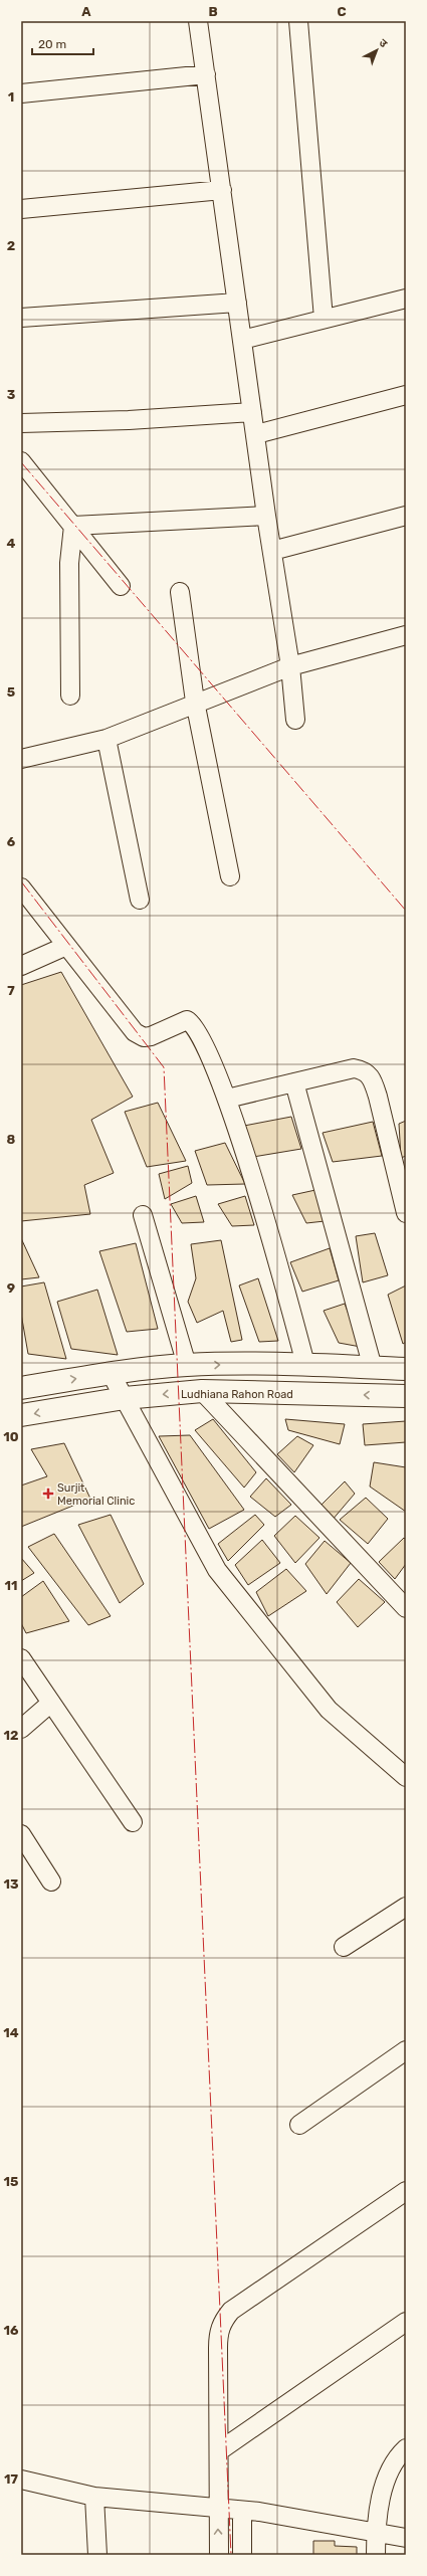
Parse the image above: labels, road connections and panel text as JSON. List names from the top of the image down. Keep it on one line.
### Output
{"streets":{"main road":["Ludhiana Rahon Road"]},"places":{"health":["Surjit Memorial Clinic"]},"scale_bar":"20 m","north":"top right","grid":{"columns":["A","B","C"],"rows":["1","2","3","4","5","6","7","8","9","10","11","12","13","14","15","16","17"]}}
